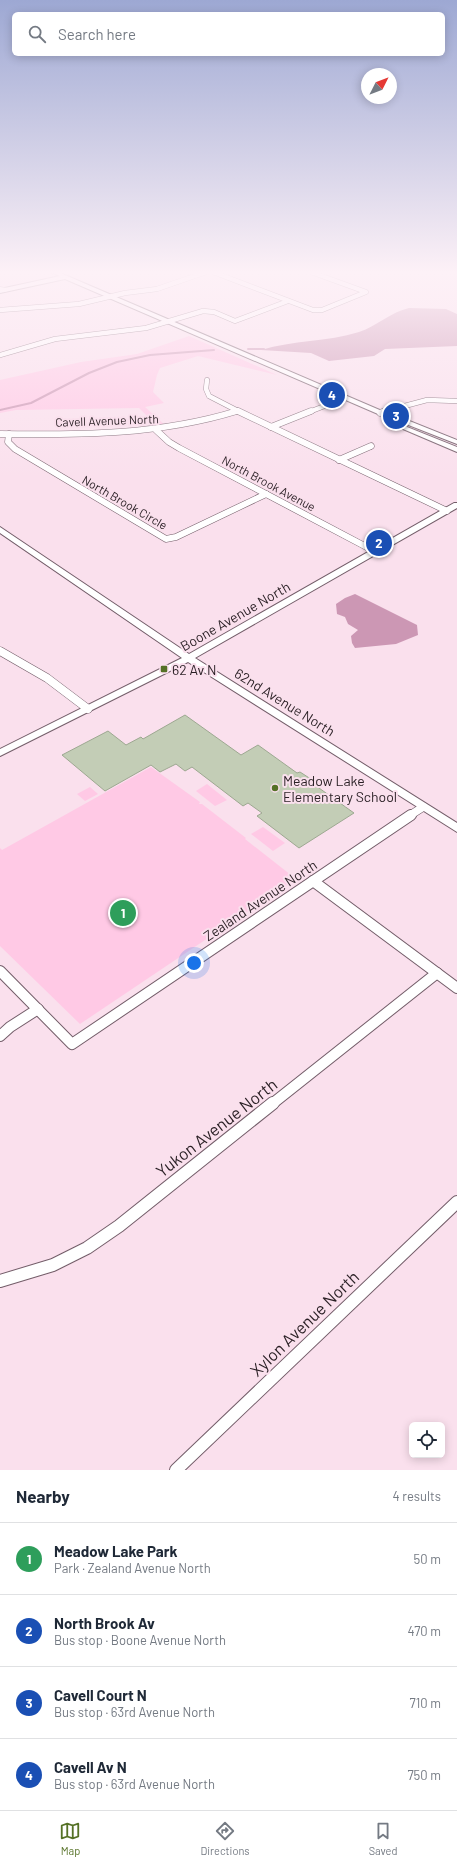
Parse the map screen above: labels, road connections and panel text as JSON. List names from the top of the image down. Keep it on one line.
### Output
{"streets":{"street":["Cavell Avenue North","North Brook Avenue","North Brook Circle","Boone Avenue North","62nd Avenue North","Zealand Avenue North","Yukon Avenue North","Xylon Avenue North"]},"crossings":[["Cavell Avenue North","North Brook Avenue"],["Cavell Avenue North","North Brook Circle"],["North Brook Avenue","North Brook Circle"],["North Brook Avenue","Boone Avenue North"],["Boone Avenue North","62nd Avenue North"],["62nd Avenue North","Zealand Avenue North"]],"places":{"transit":["62 Av N"],"other":["Meadow Lake Elementary School"]},"north":"top right","page":{"search":"Search here","pins":["4","3","2","1"],"heading":["Nearby","4 results"],"list":[{"mark":"1","name":"Meadow Lake Park","note":"Park · Zealand Avenue North","value":"50 m"},{"mark":"2","name":"North Brook Av","note":"Bus stop · Boone Avenue North","value":"470 m"},{"mark":"3","name":"Cavell Court N","note":"Bus stop · 63rd Avenue North","value":"710 m"},{"mark":"4","name":"Cavell Av N","note":"Bus stop · 63rd Avenue North","value":"750 m"}],"nav":["Map","Directions","Saved"]}}
